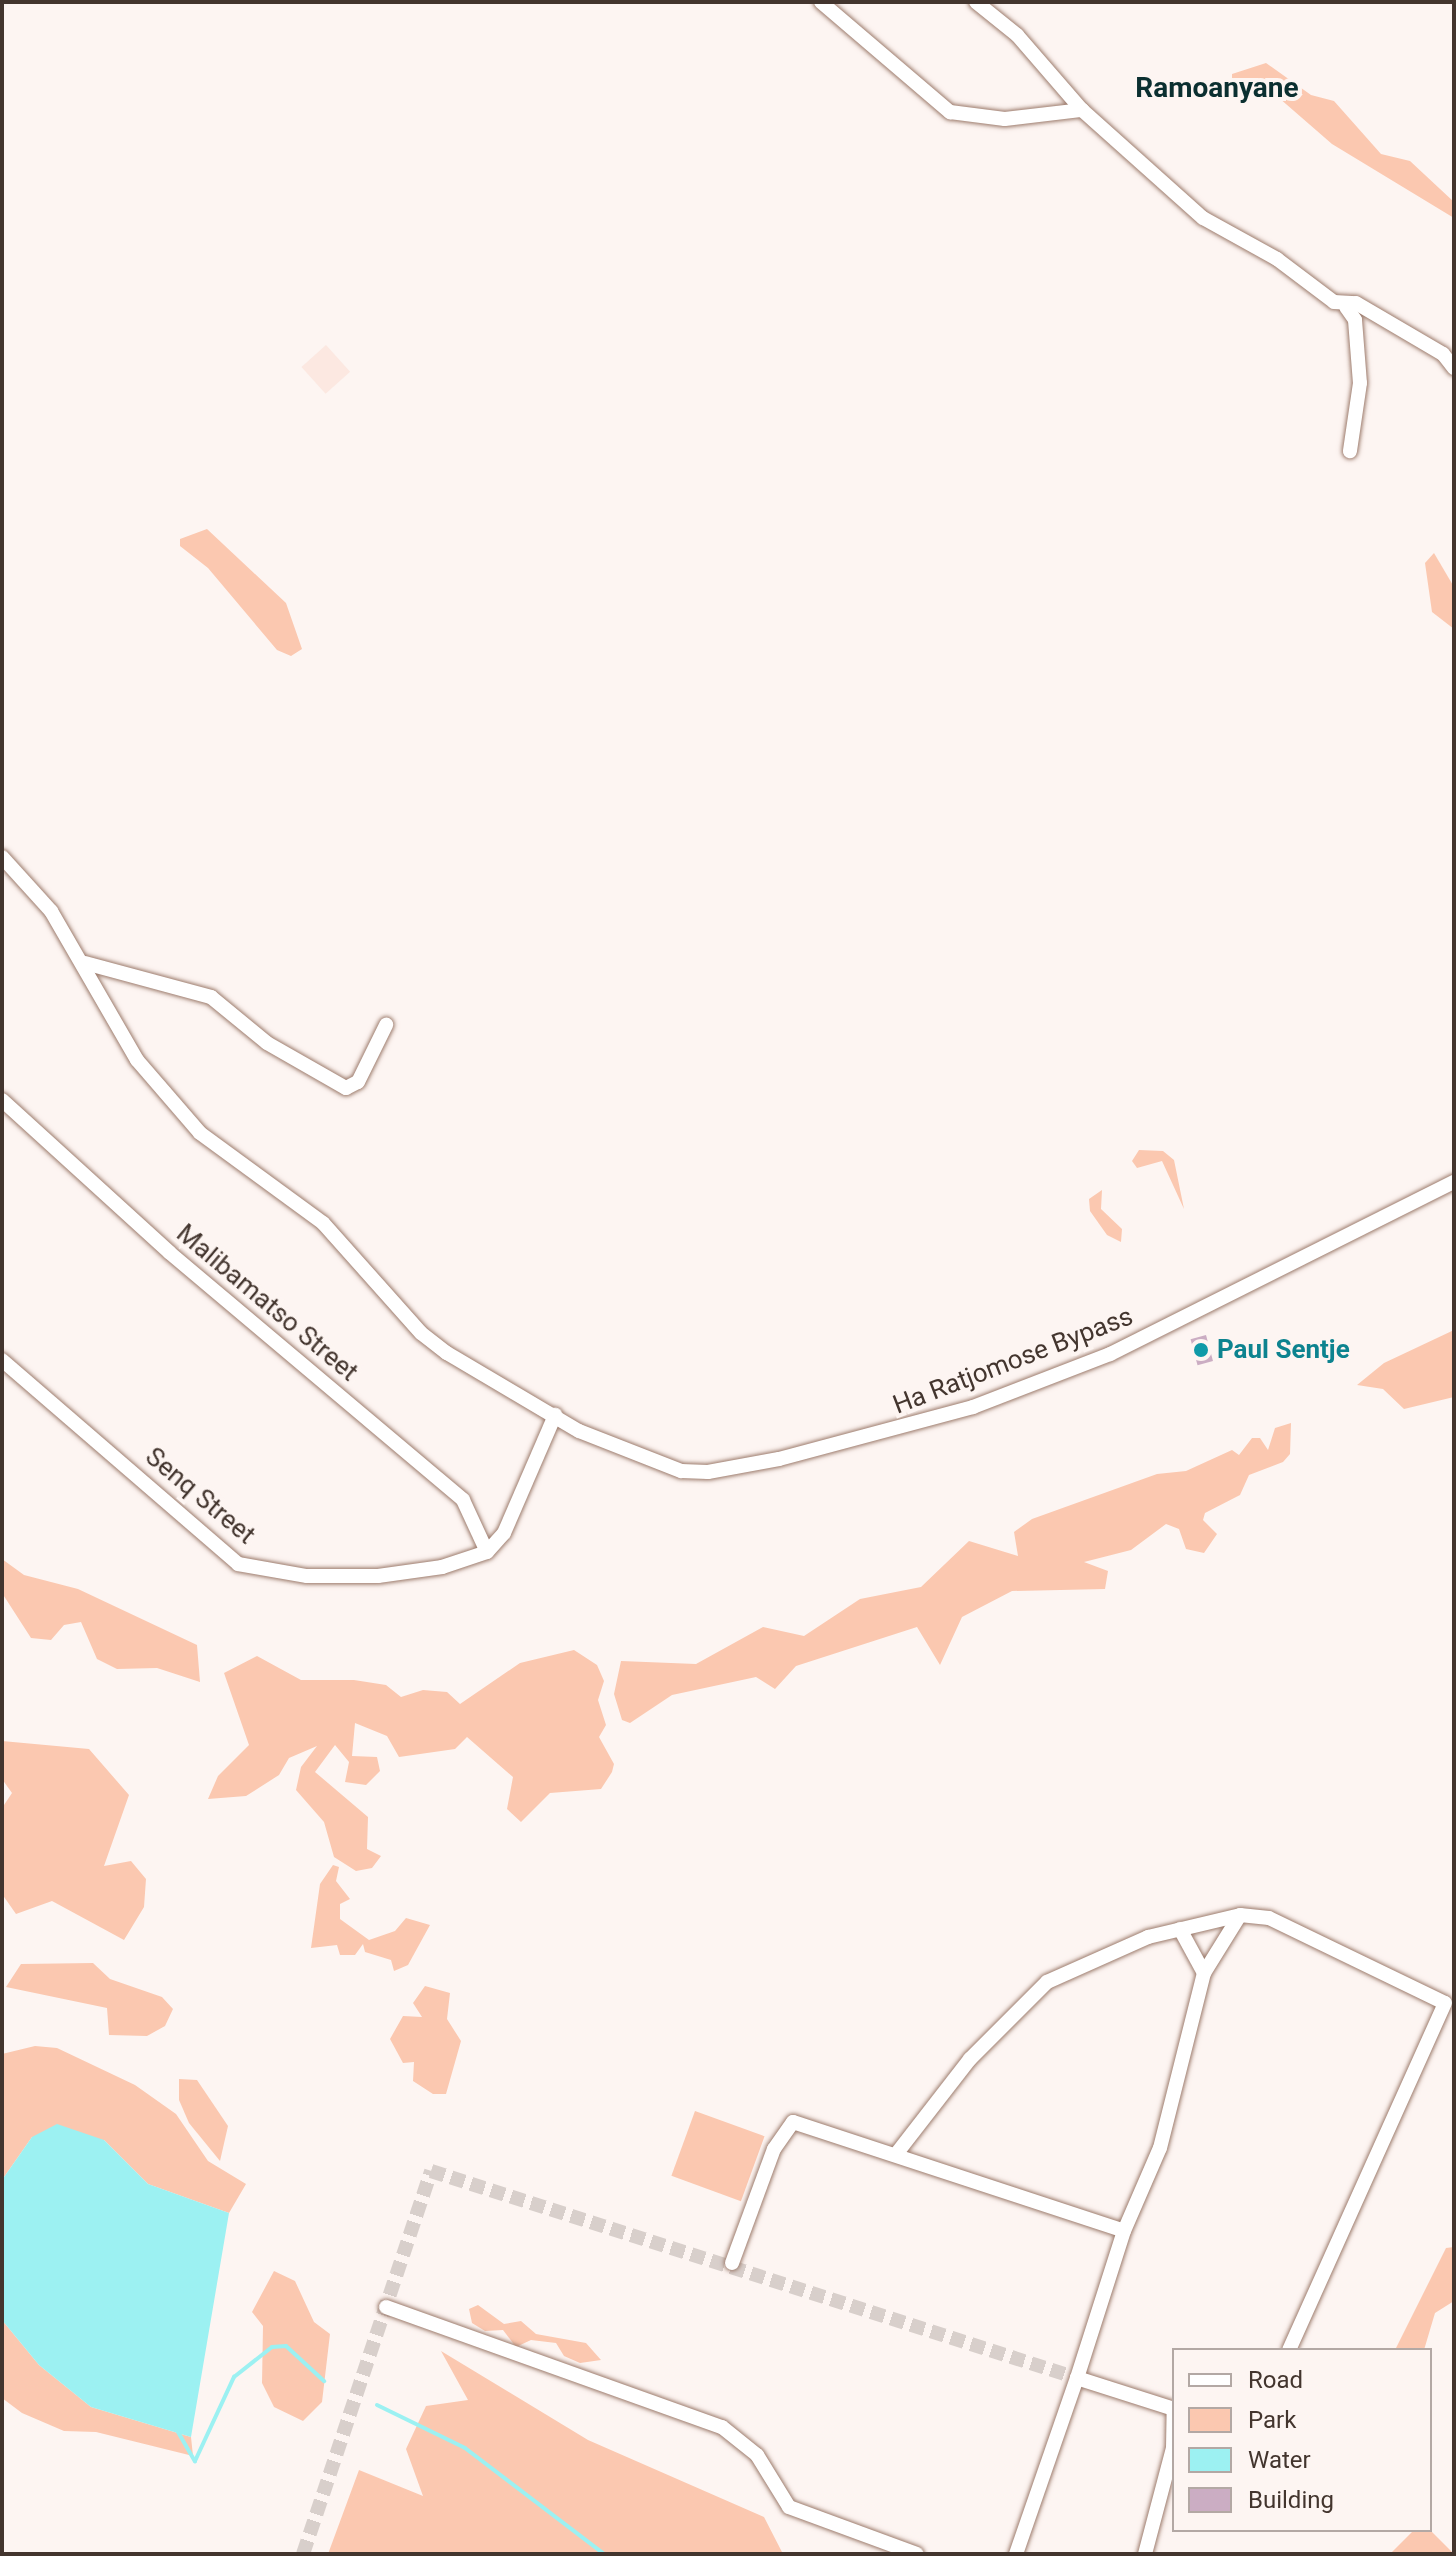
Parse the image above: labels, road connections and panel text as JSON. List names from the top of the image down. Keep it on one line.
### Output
{"streets":{"street":["Malibamatso Street","Ha Ratjomose Bypass","Senq Street"]},"crossings":[["Malibamatso Street","Senq Street"]],"districts":["Ramoanyane"],"places":["Paul Sentje"],"legend":["Road","Park","Water","Building"]}
